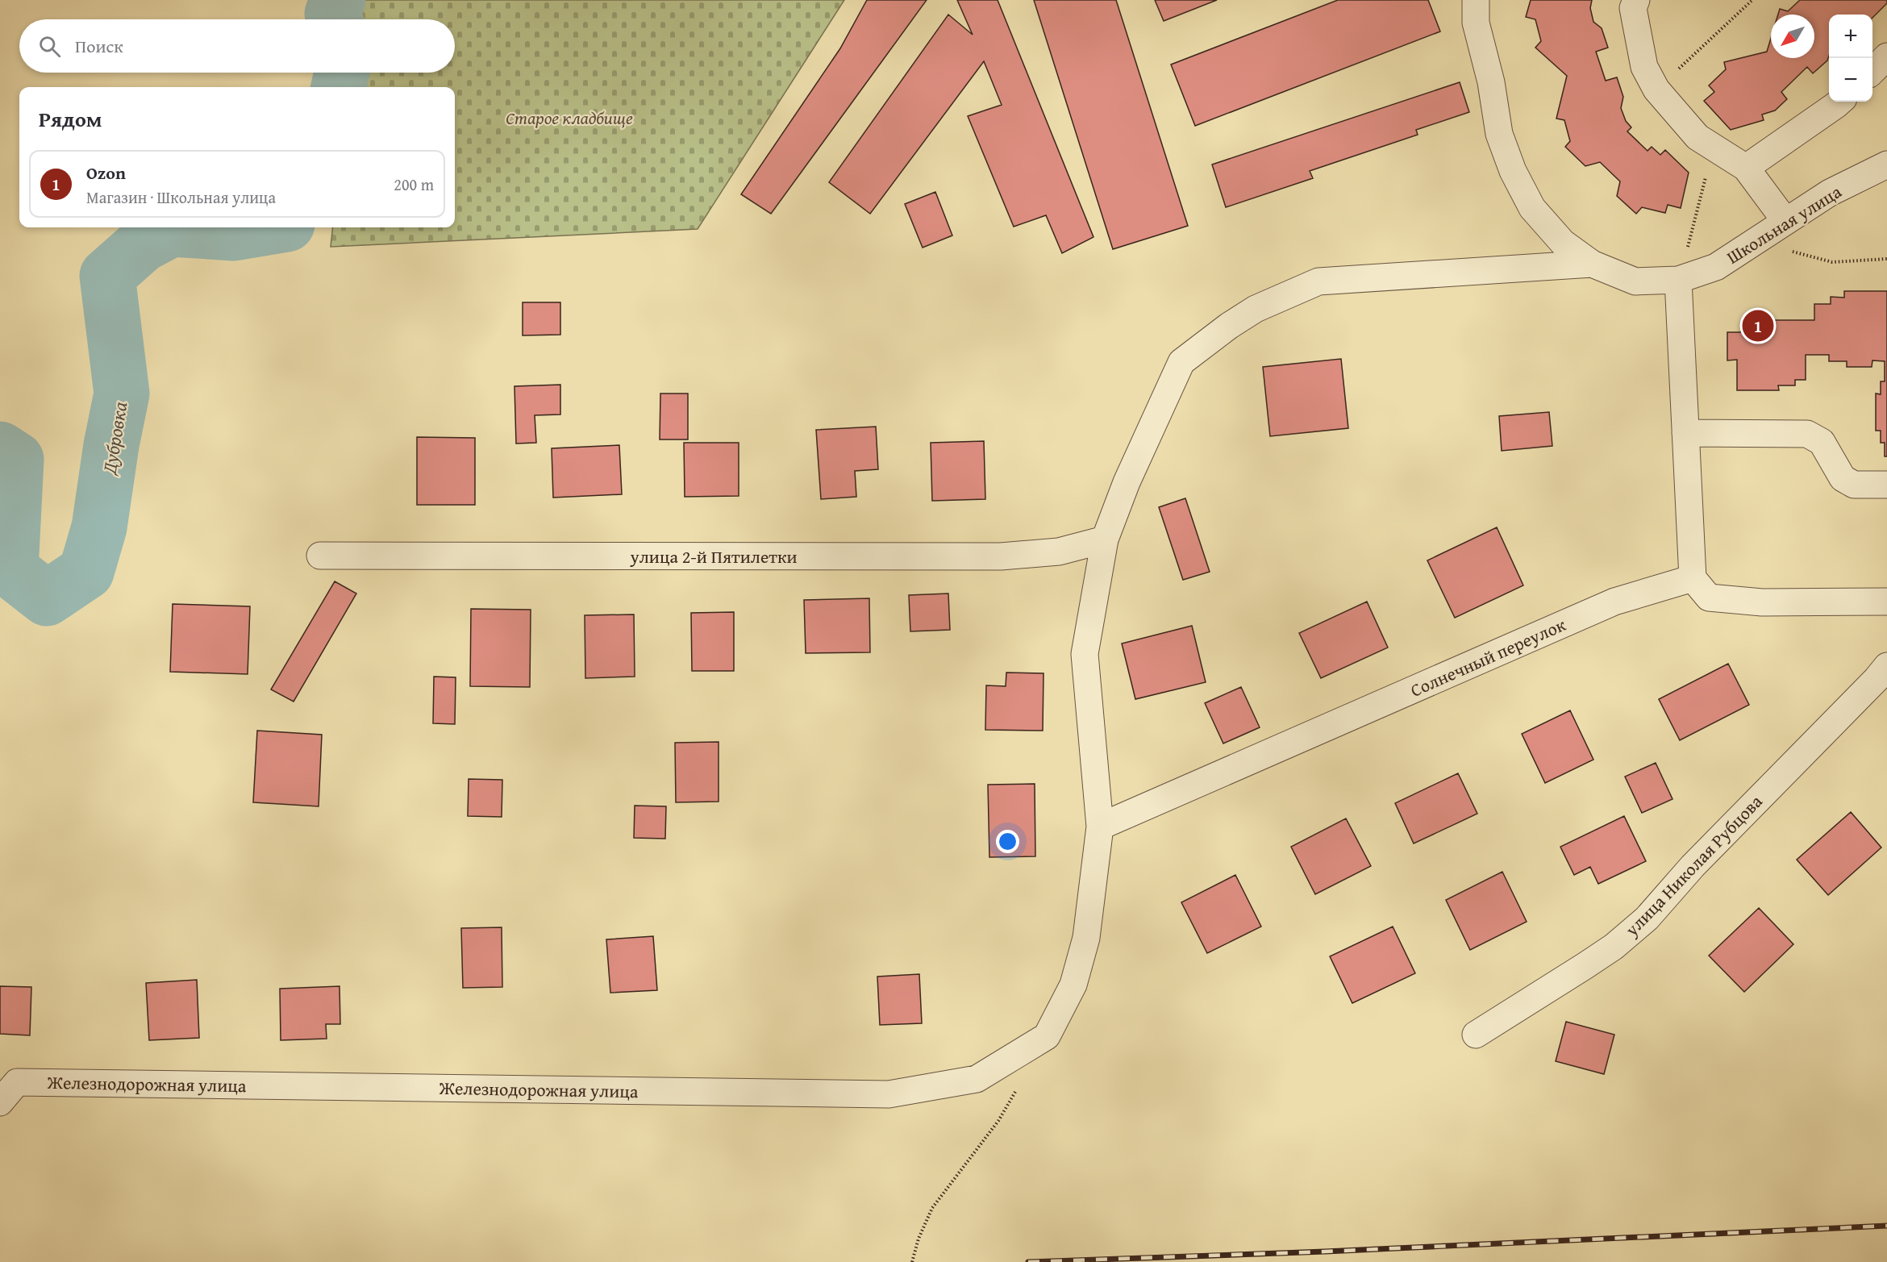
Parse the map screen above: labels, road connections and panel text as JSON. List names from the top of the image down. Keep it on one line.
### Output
{"streets":{"street":["Школьная улица","улица 2-й Пятилетки","Солнечный переулок","улица Николая Рубцова","Железнодорожная улица"]},"crossings":[["Солнечный переулок","Железнодорожная улица"]],"water":["Дубровка"],"parks":["Старое кладбище"],"north":"bottom left","page":{"map_buttons":["+","−"],"search":"Поиск","heading":"Рядом","list":[{"mark":"1","name":"Ozon","note":"Магазин · Школьная улица","value":"200 m"}],"pins":"1"}}
